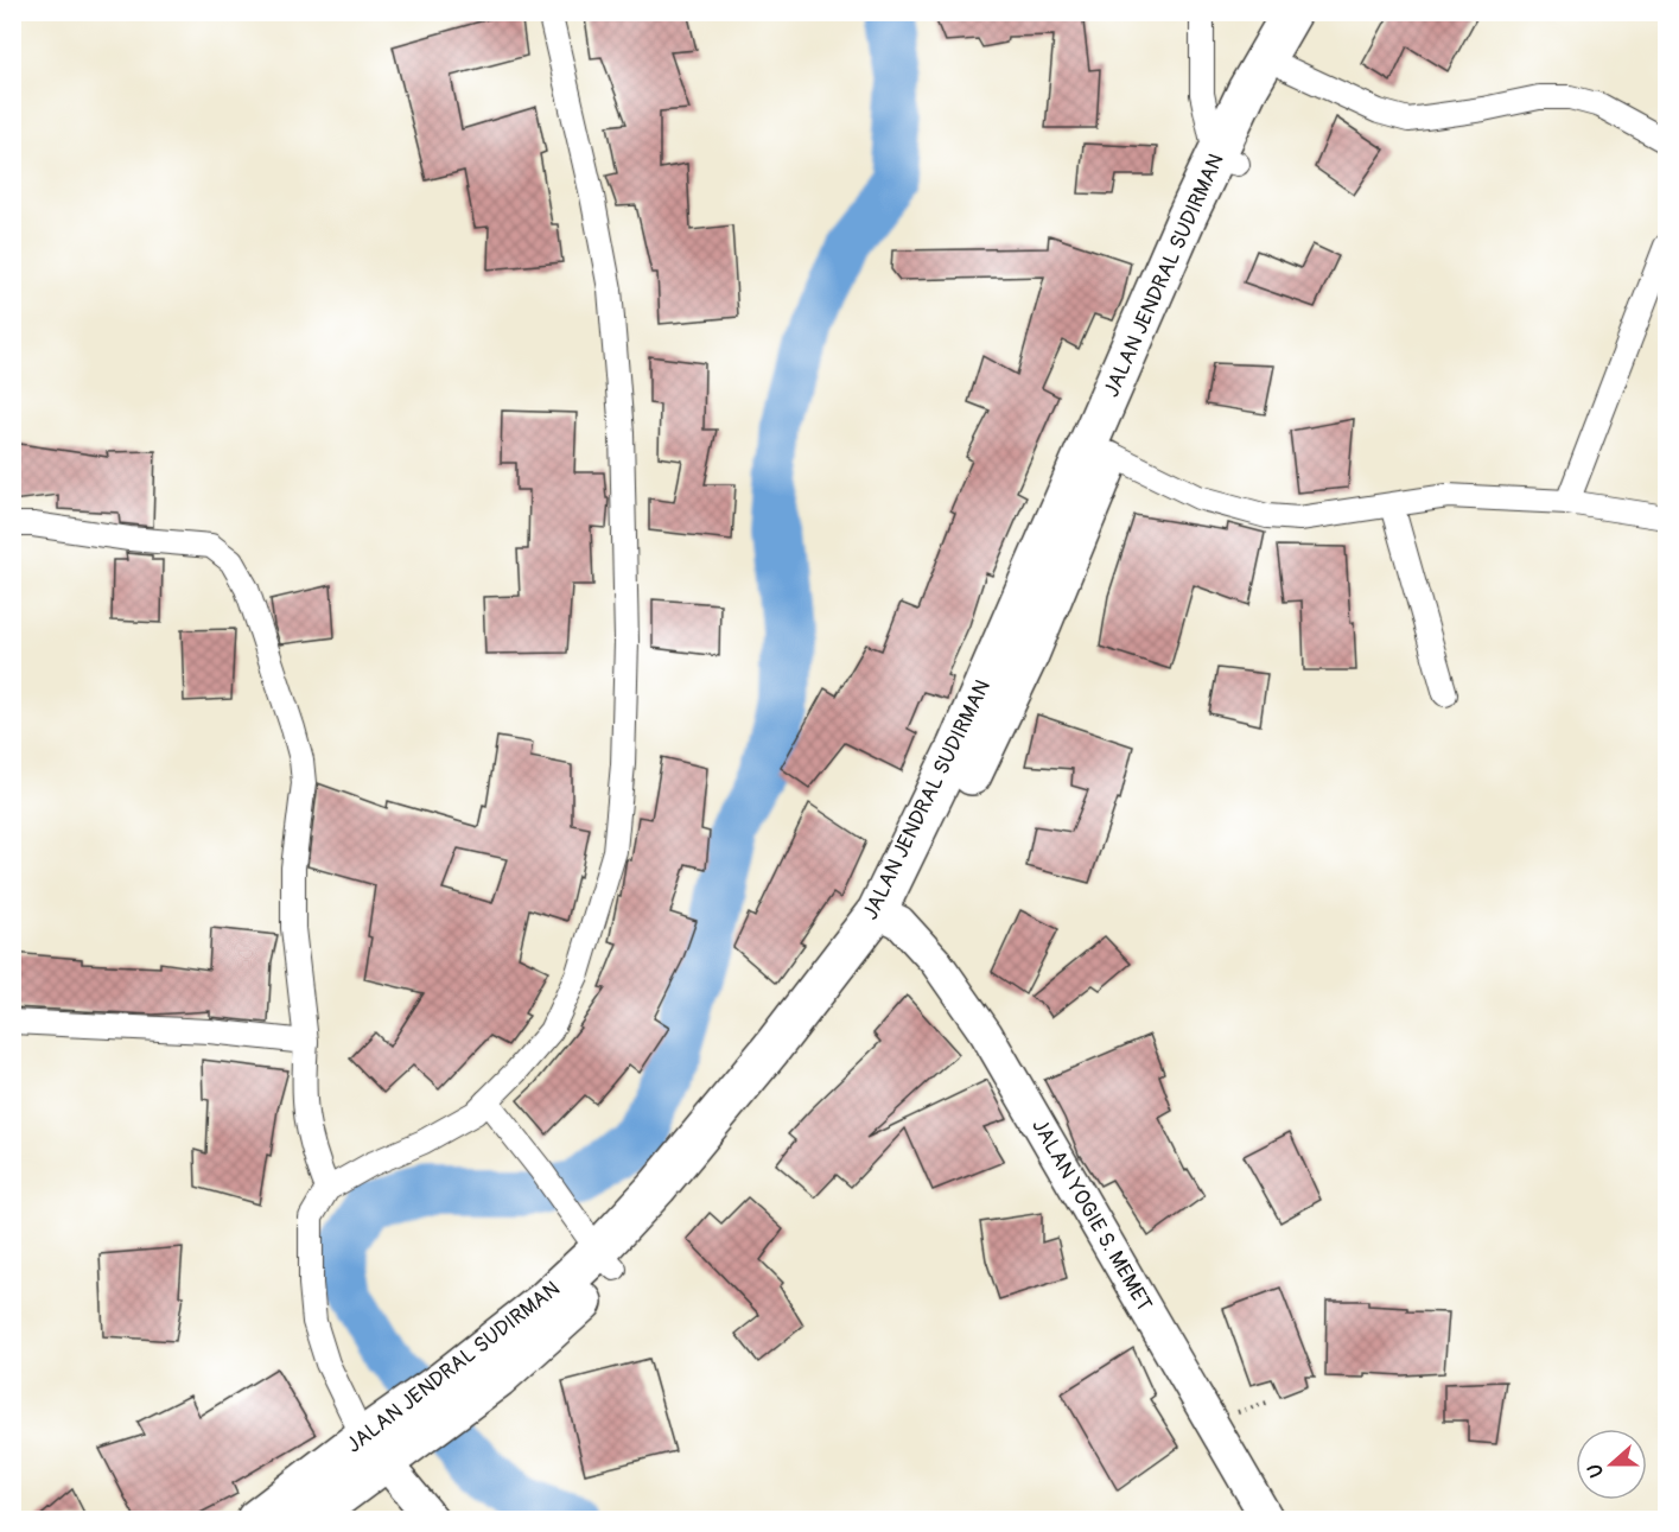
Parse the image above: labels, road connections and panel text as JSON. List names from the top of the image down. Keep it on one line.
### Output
{"streets":{"highway":["JALAN JENDRAL SUDIRMAN"],"street":["JALAN YOGIE S. MEMET"]},"crossings":[["JALAN JENDRAL SUDIRMAN","JALAN YOGIE S. MEMET"]],"north":"left"}
